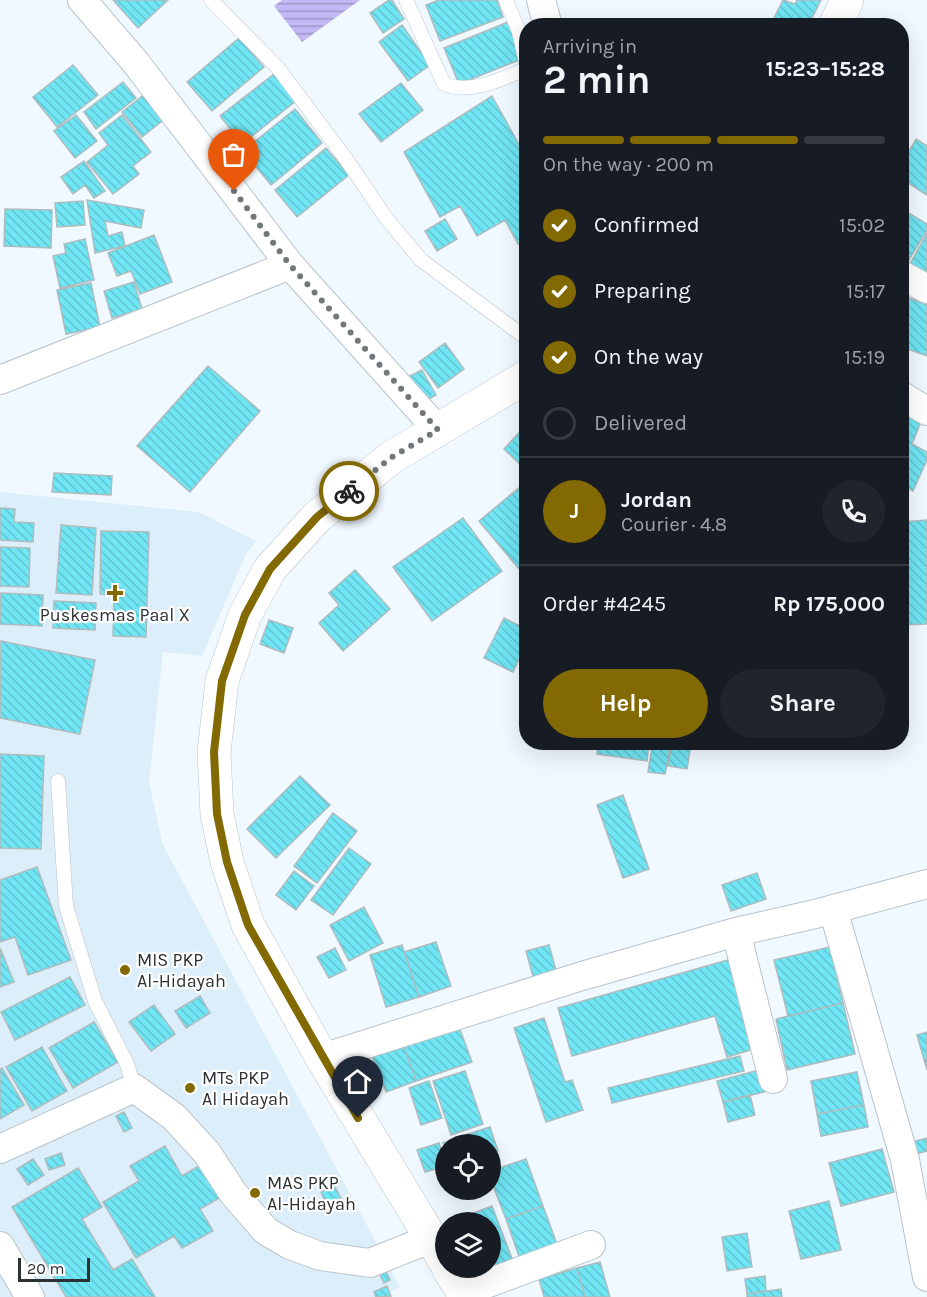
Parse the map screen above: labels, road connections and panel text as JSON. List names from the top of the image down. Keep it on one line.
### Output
{"places":{"health":["Puskesmas Paal X"],"other":["MIS PKP Al-Hidayah","MTs PKP Al Hidayah","MAS PKP Al-Hidayah"]},"scale_bar":"20 m","page":{"heading":["2 min","Arriving in","15:23–15:28"],"panel":["Jordan","Courier · 4.8","Order #4245","Rp 175,000"],"bar":"On the way · 200 m","list":[["Confirmed","15:02"],["Preparing","15:17"],["On the way","15:19"],"Delivered"],"round":"J","buttons":["Help","Share"],"scale":"20 m"}}
